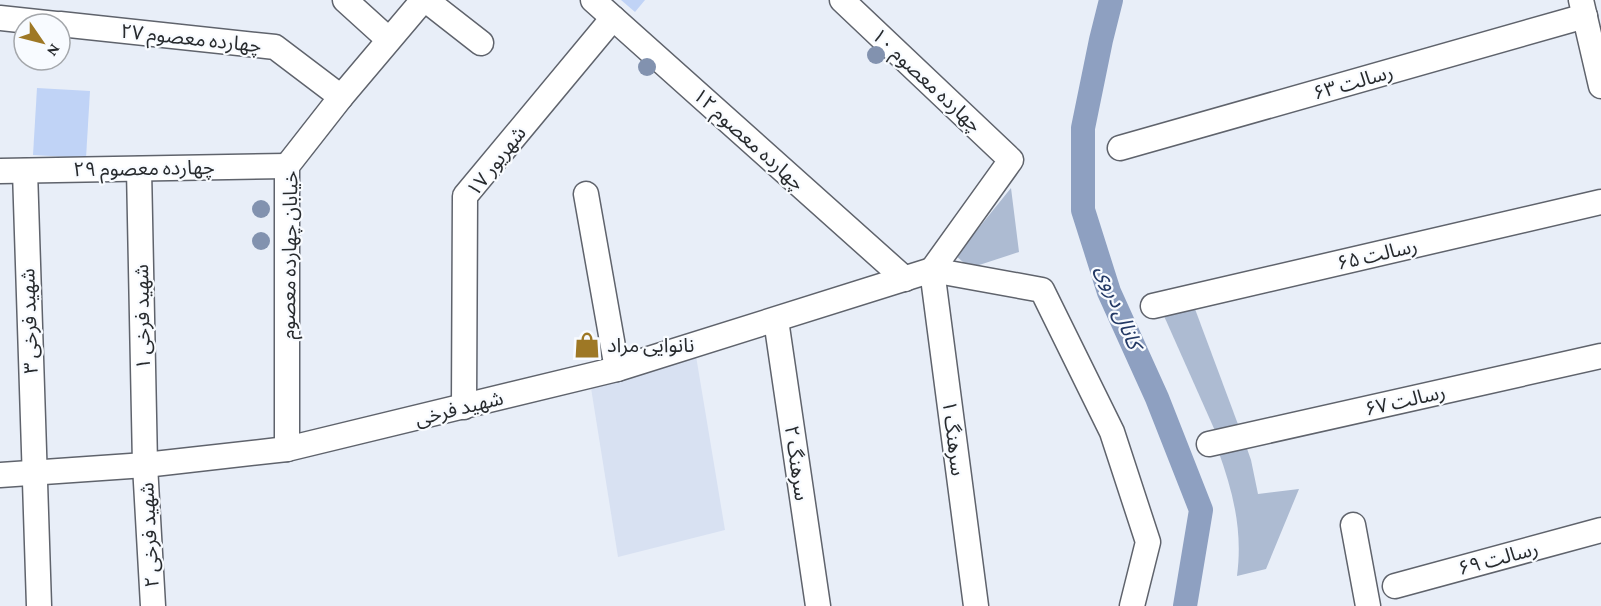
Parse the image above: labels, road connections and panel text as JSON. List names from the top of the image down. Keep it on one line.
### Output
{"streets":{"street":["چهارده معصوم ۲۷","چهارده معصوم ۱۰","رسالت ۶۳","چهارده معصوم ۱۲","۱۷ شهریور","چهارده معصوم ۲۹","رسالت ۶۵","خیابان چهارده معصوم","شهید فرخی ۱","شهید فرخی ۳","رسالت ۶۷","شهید فرخی","سرهنگ ۱","سرهنگ ۲","شهید فرخی ۲","رسالت ۶۹"]},"crossings":[["چهارده معصوم ۲۷","خیابان چهارده معصوم"],["چهارده معصوم ۱۰","شهید فرخی"],["چهارده معصوم ۱۰","سرهنگ ۱"],["چهارده معصوم ۱۲","۱۷ شهریور"],["چهارده معصوم ۱۲","شهید فرخی"],["۱۷ شهریور","شهید فرخی"],["چهارده معصوم ۲۹","خیابان چهارده معصوم"],["چهارده معصوم ۲۹","شهید فرخی ۱"],["چهارده معصوم ۲۹","شهید فرخی ۳"],["خیابان چهارده معصوم","شهید فرخی"],["شهید فرخی ۱","شهید فرخی"],["شهید فرخی ۱","شهید فرخی ۲"],["شهید فرخی ۳","شهید فرخی"],["شهید فرخی","سرهنگ ۱"],["شهید فرخی","سرهنگ ۲"],["شهید فرخی","شهید فرخی ۲"]],"water":["کانال دروی"],"places":{"shop":["نانوایی مراد"]},"north":"bottom right"}
